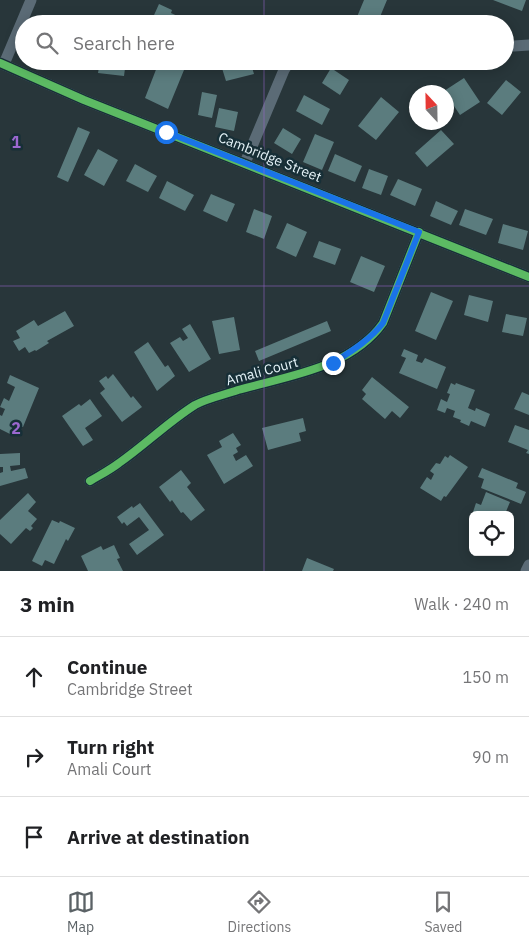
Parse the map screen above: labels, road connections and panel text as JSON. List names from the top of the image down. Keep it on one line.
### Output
{"streets":{"street":["Cambridge Street","Amali Court"]},"crossings":[["Cambridge Street","Amali Court"]],"north":"top","page":{"search":"Search here","heading":["3 min","Walk · 240 m"],"list":[["Continue","Cambridge Street","150 m"],["Turn right","Amali Court","90 m"],"Arrive at destination"],"nav":["Map","Directions","Saved"]},"grid":{"rows":["1","2"]}}
